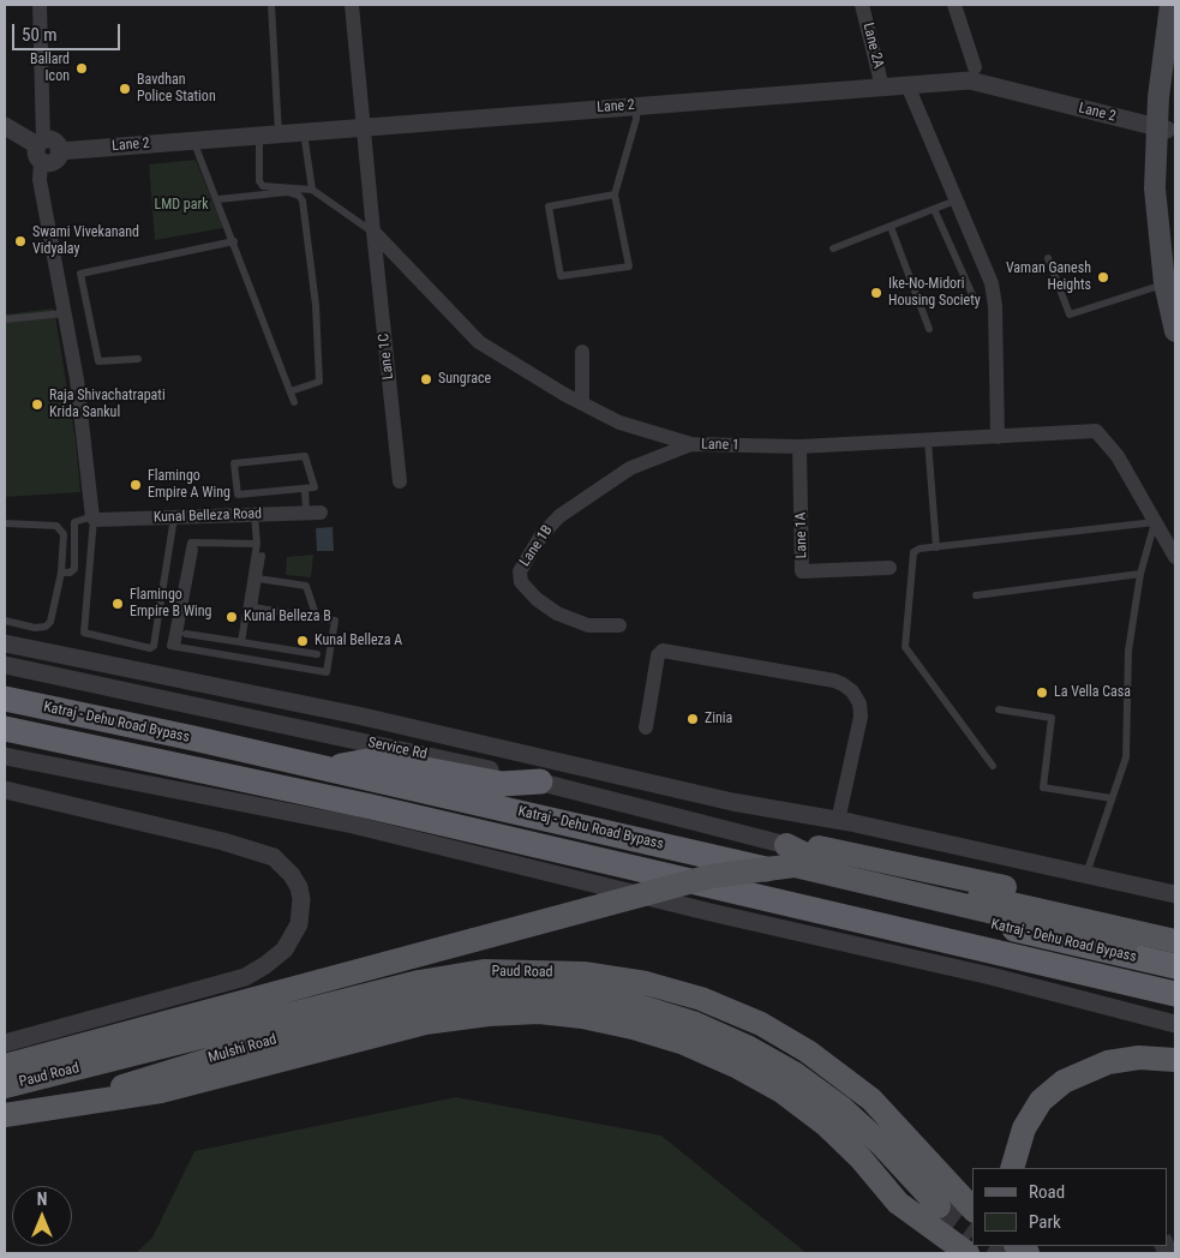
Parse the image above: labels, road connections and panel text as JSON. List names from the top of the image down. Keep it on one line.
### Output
{"streets":{"highway":["Katraj - Dehu Road Bypass"],"main road":["Paud Road","Mulshi Road"],"street":["Lane 2A","Lane 2","Lane 1C","Lane 1","Kunal Belleza Road","Lane 1A","Lane 1B","Service Rd"]},"crossings":[["Lane 2A","Lane 2"],["Lane 1C","Lane 1"],["Lane 1","Lane 1A"],["Lane 1","Lane 1B"],["Paud Road","Mulshi Road"]],"parks":["LMD park"],"places":["Ballard Icon","Bavdhan Police Station","Swami Vivekanand Vidyalay","Vaman Ganesh Heights","Ike-No-Midori Housing Society","Sungrace","Raja Shivachatrapati Krida Sankul","Flamingo Empire A Wing","Flamingo Empire B Wing","Kunal Belleza B","Kunal Belleza A","La Vella Casa","Zinia"],"legend":["Road","Park"],"scale_bar":"50 m","north":"top"}
